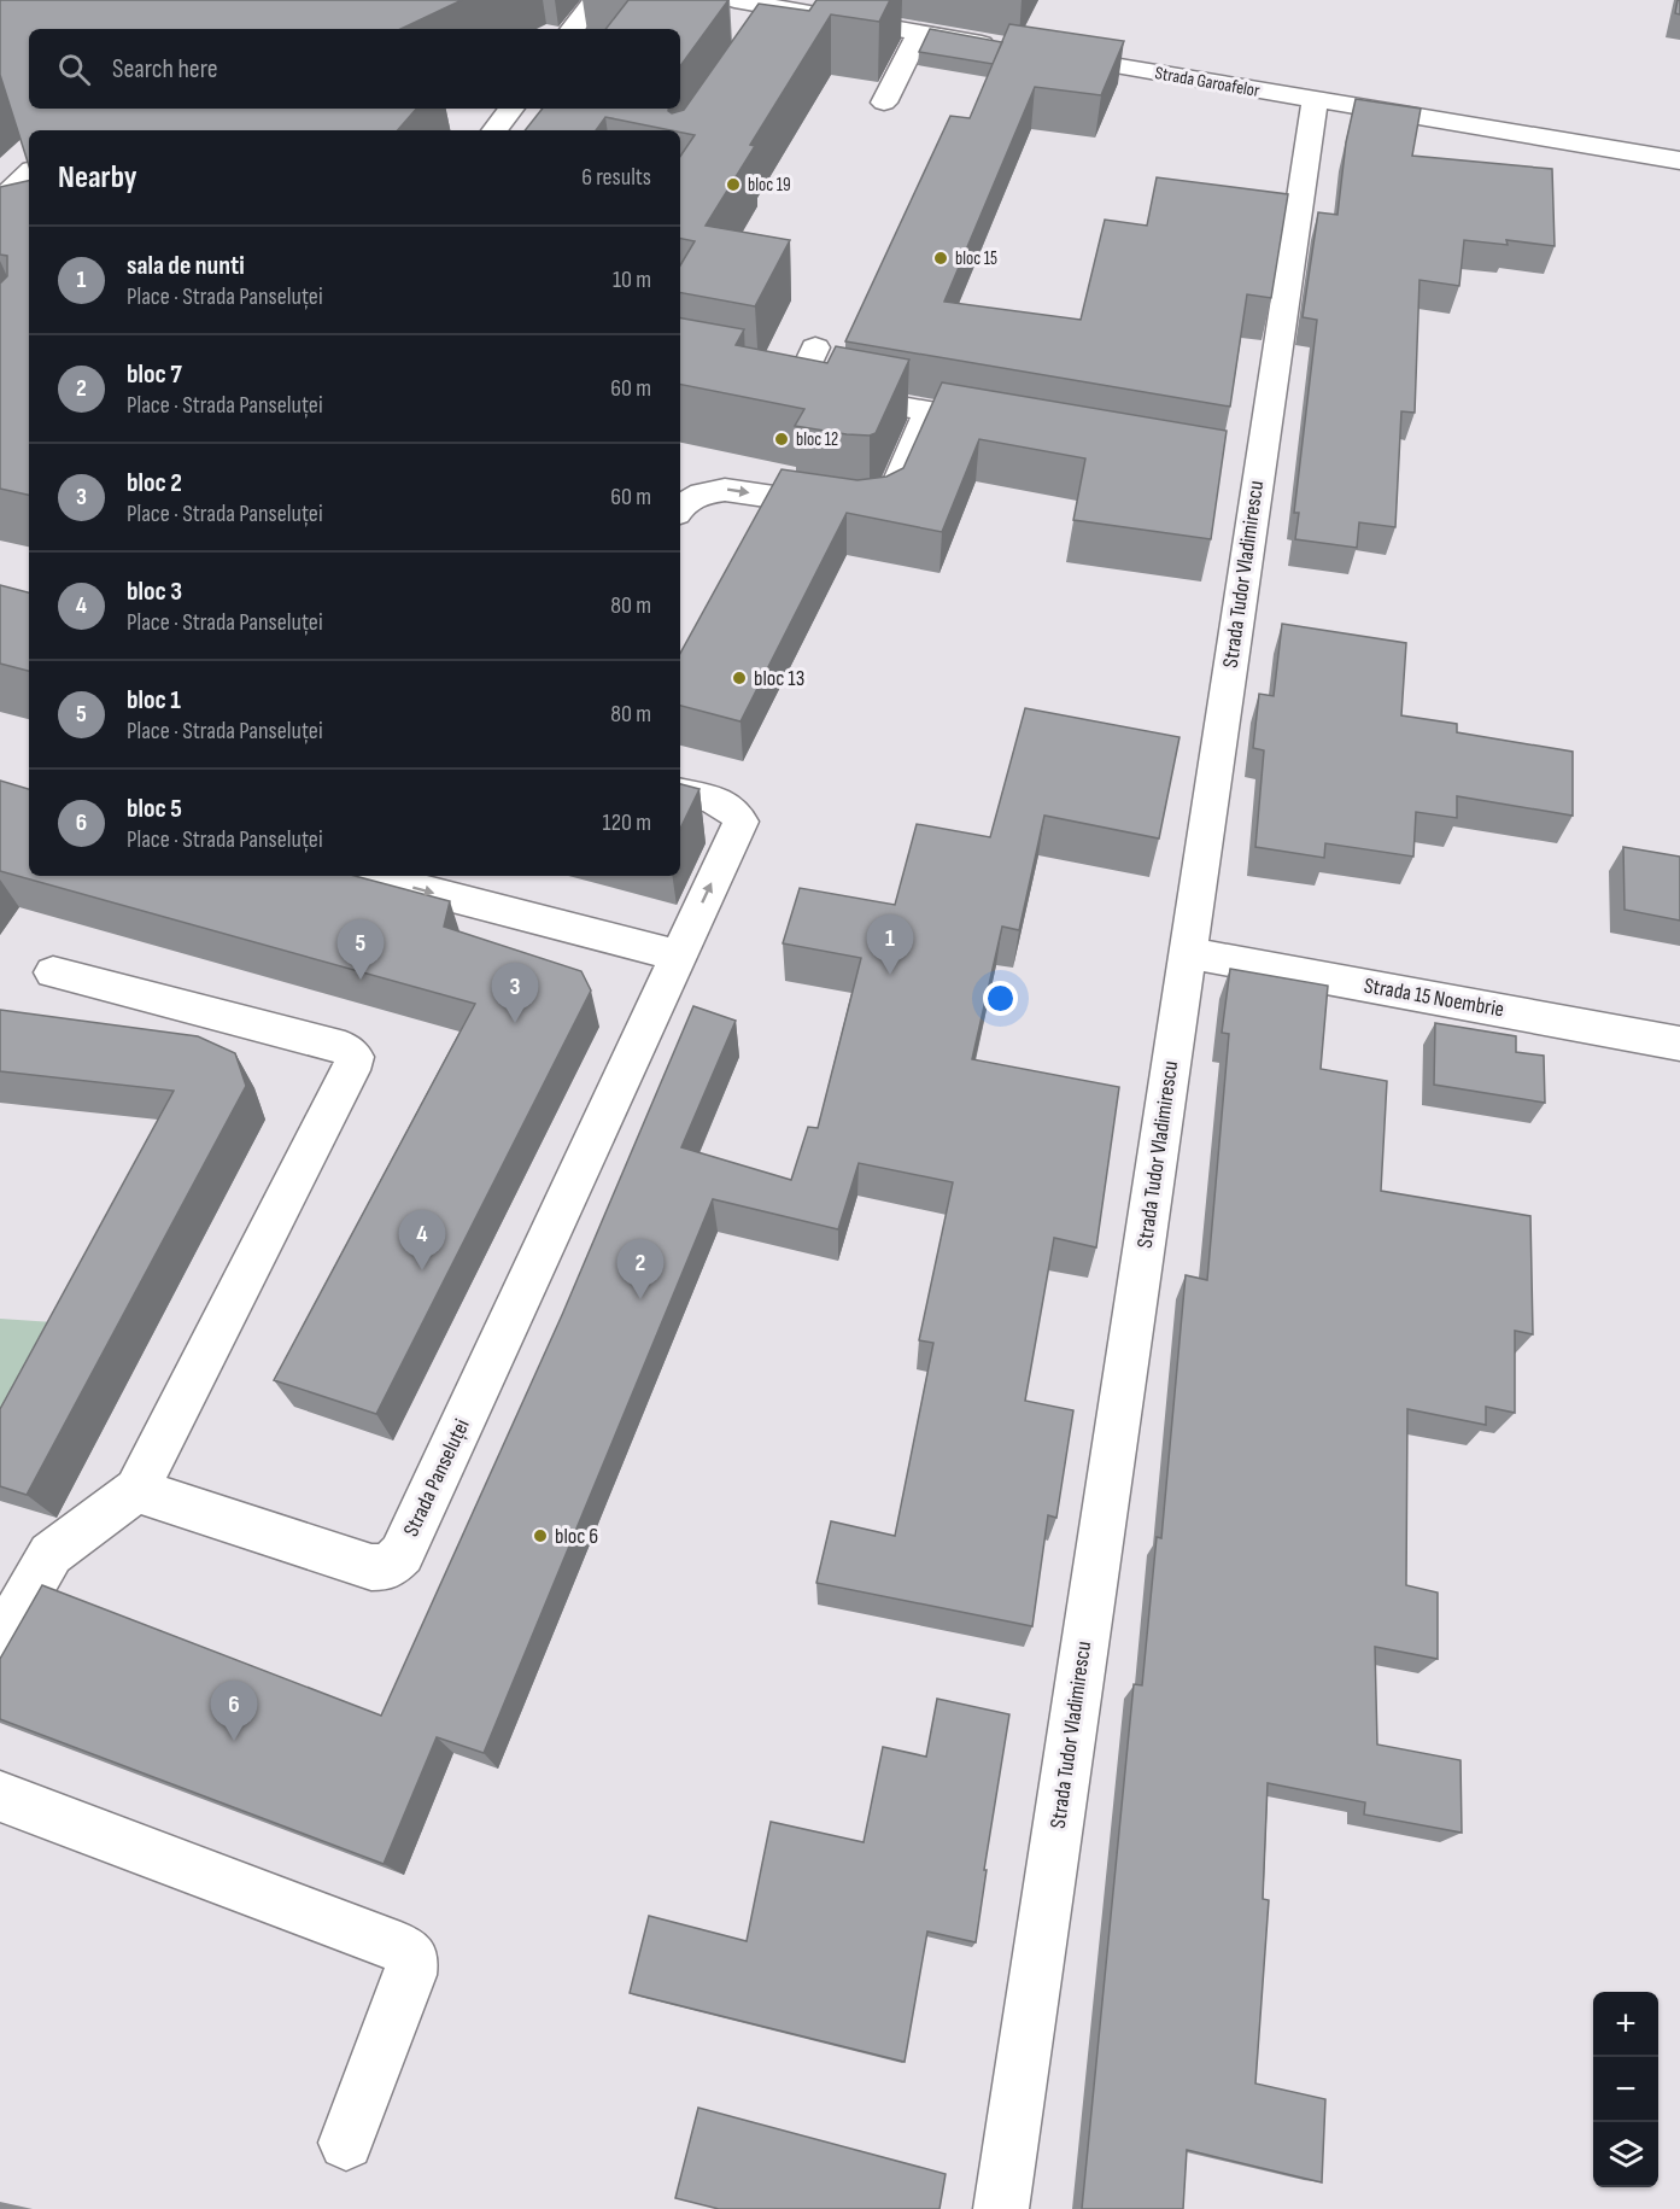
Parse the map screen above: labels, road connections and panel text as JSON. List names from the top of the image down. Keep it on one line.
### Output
{"streets":{"street":["Strada Garoafelor","Strada Tudor Vladimirescu","Strada 15 Noembrie","Strada Panseluței"]},"crossings":[["Strada Garoafelor","Strada Tudor Vladimirescu"],["Strada Tudor Vladimirescu","Strada 15 Noembrie"]],"places":["bloc 19","bloc 15","bloc 12","bloc 13","bloc 6"],"page":{"search":"Search here","heading":["Nearby","6 results"],"list":[{"mark":"1","name":"sala de nunti","note":"Place · Strada Panseluței","value":"10 m"},{"mark":"2","name":"bloc 7","note":"Place · Strada Panseluței","value":"60 m"},{"mark":"3","name":"bloc 2","note":"Place · Strada Panseluței","value":"60 m"},{"mark":"4","name":"bloc 3","note":"Place · Strada Panseluței","value":"80 m"},{"mark":"5","name":"bloc 1","note":"Place · Strada Panseluței","value":"80 m"},{"mark":"6","name":"bloc 5","note":"Place · Strada Panseluței","value":"120 m"}],"pins":["1","5","3","4","2","6"],"map_buttons":["+","−"]}}
